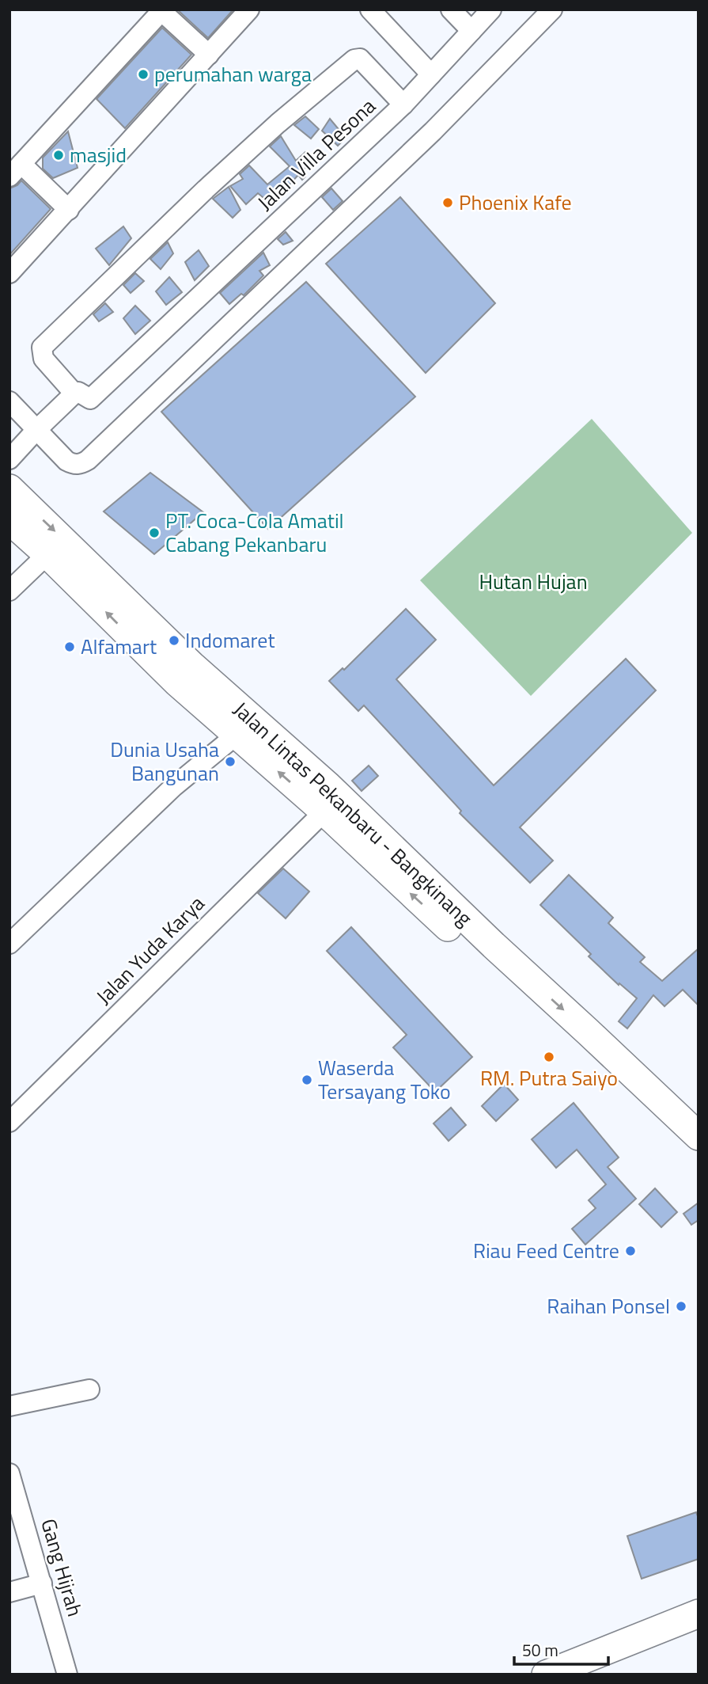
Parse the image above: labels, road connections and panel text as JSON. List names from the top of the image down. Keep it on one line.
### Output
{"streets":{"highway":["Jalan Lintas Pekanbaru - Bangkinang"],"street":["Jalan Villa Pesona","Jalan Yuda Karya","Gang Hijrah"]},"crossings":[["Jalan Lintas Pekanbaru - Bangkinang","Jalan Yuda Karya"]],"parks":["Hutan Hujan"],"places":["perumahan warga","masjid","Phoenix Kafe","PT. Coca-Cola Amatil Cabang Pekanbaru","Indomaret","Alfamart","Dunia Usaha Bangunan","RM. Putra Saiyo","Waserda Tersayang Toko","Riau Feed Centre","Raihan Ponsel"],"scale_bar":"50 m"}
